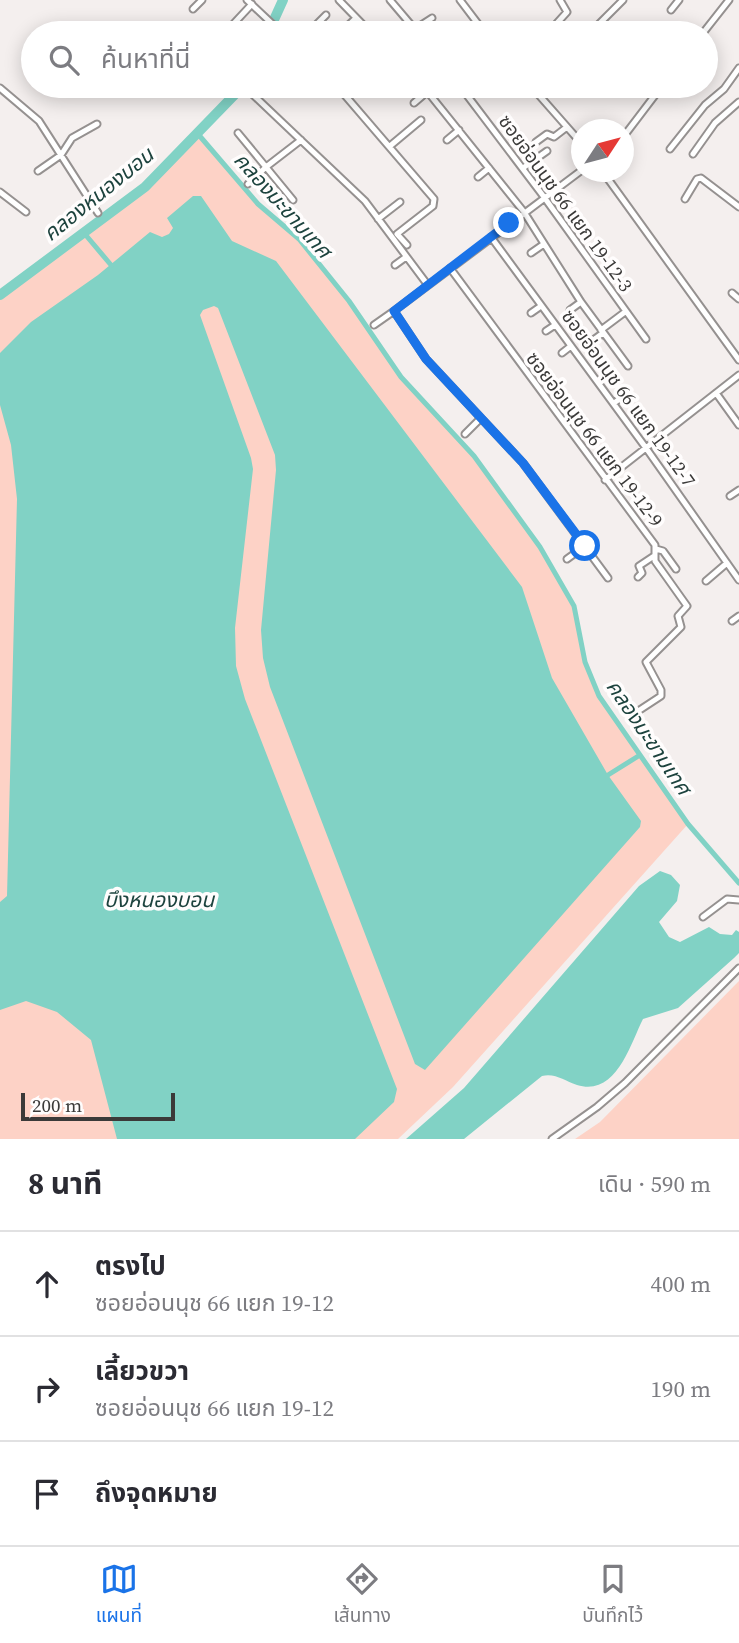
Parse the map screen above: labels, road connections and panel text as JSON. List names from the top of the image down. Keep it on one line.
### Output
{"streets":{"street":["ซอยอ่อนนุช 66 แยก 19-12-3","ซอยอ่อนนุช 66 แยก 19-12-7","ซอยอ่อนนุช 66 แยก 19-12-9"]},"water":["คลองหนองบอน","คลองมะขามเทศ","บึงหนองบอน"],"scale_bar":"200 m","north":"top right","page":{"search":"ค้นหาที่นี่","scale":"200 m","heading":["8 นาที","เดิน · 590 m"],"list":[["ตรงไป","ซอยอ่อนนุช 66 แยก 19-12","400 m"],["เลี้ยวขวา","ซอยอ่อนนุช 66 แยก 19-12","190 m"],"ถึงจุดหมาย"],"nav":["แผนที่","เส้นทาง","บันทึกไว้"]}}
